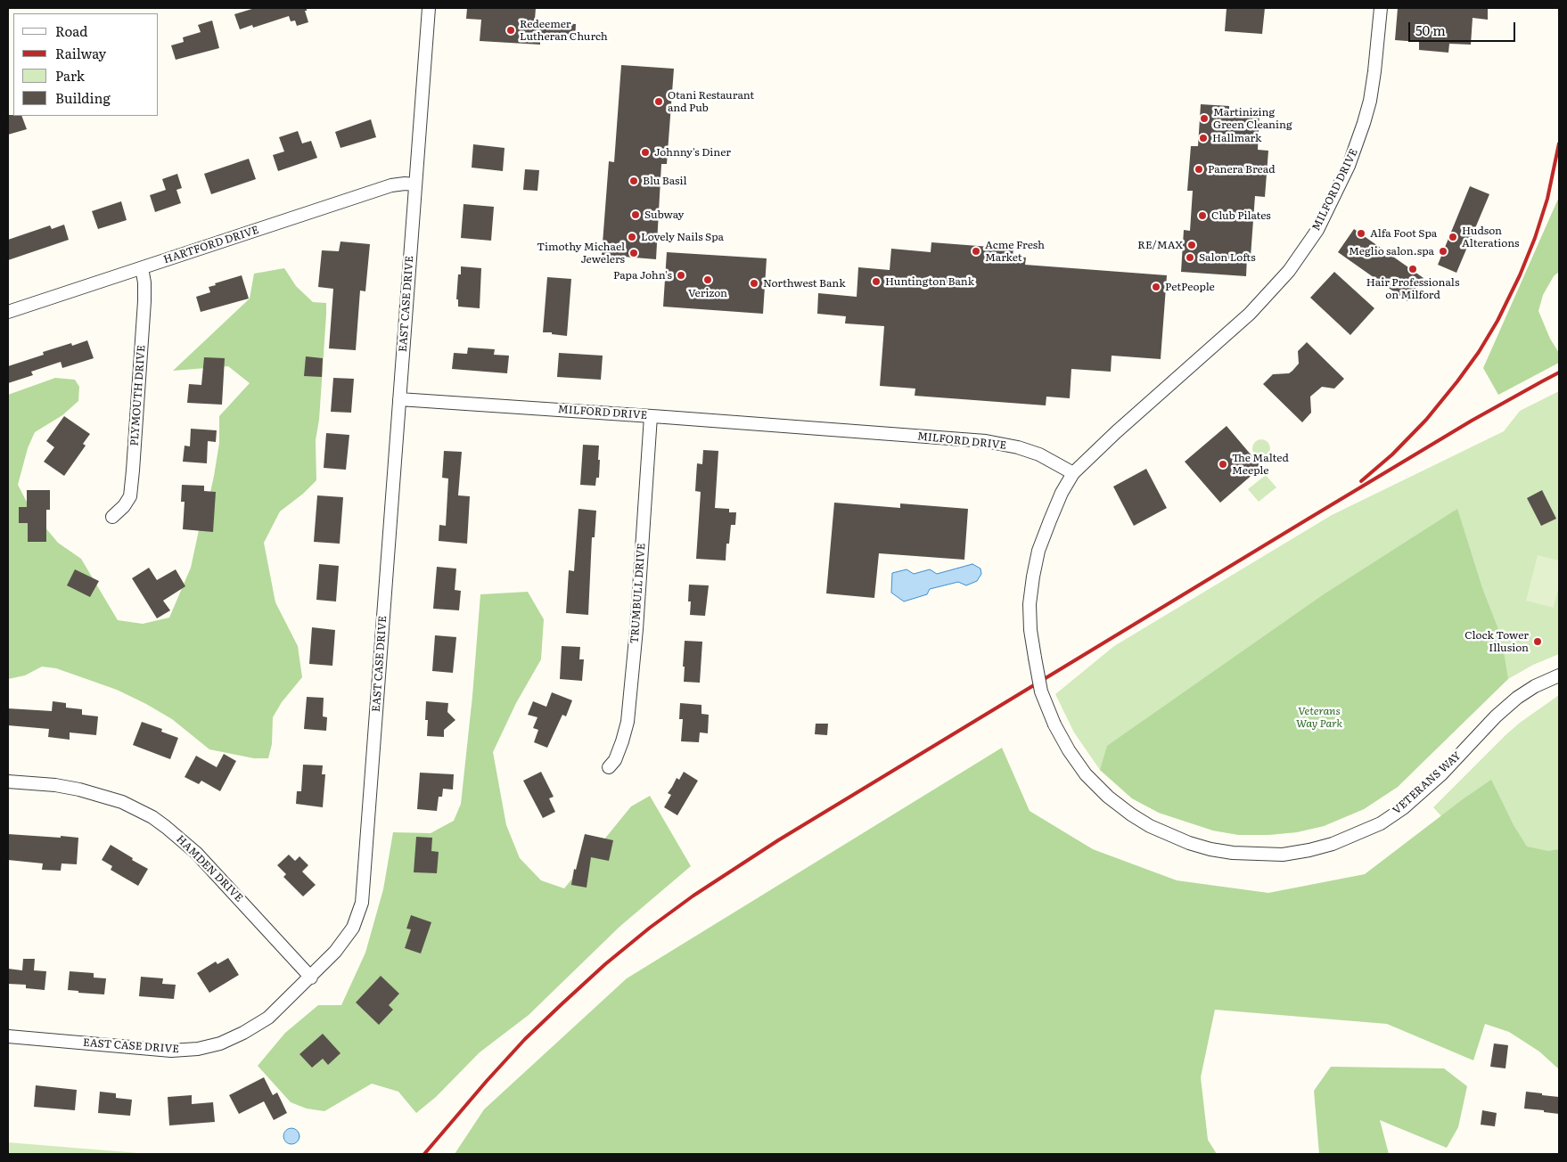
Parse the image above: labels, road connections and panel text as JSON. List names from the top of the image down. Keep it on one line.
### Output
{"streets":{"street":["MILFORD DRIVE","HARTFORD DRIVE","EAST CASE DRIVE","PLYMOUTH DRIVE","TRUMBULL DRIVE","VETERANS WAY","HAMDEN DRIVE"]},"crossings":[["MILFORD DRIVE","EAST CASE DRIVE"],["MILFORD DRIVE","TRUMBULL DRIVE"],["MILFORD DRIVE","VETERANS WAY"],["HARTFORD DRIVE","EAST CASE DRIVE"],["HARTFORD DRIVE","PLYMOUTH DRIVE"],["EAST CASE DRIVE","HAMDEN DRIVE"]],"parks":["Veterans Way Park"],"places":["Redeemer Lutheran Church","Otani Restaurant and Pub","Martinizing Green Cleaning","Hallmark","Johnny's Diner","Panera Bread","Blu Basil","Subway","Club Pilates","Alfa Foot Spa","Lovely Nails Spa","Hudson Alterations","RE/MAX","Acme Fresh Market","Meglio salon.spa","Timothy Michael Jewelers","Salon Lofts","Hair Professionals on Milford","Papa John's","Verizon","Huntington Bank","Northwest Bank","PetPeople","The Malted Meeple","Clock Tower Illusion"],"legend":["Road","Railway","Park","Building"],"scale_bar":"50 m"}
